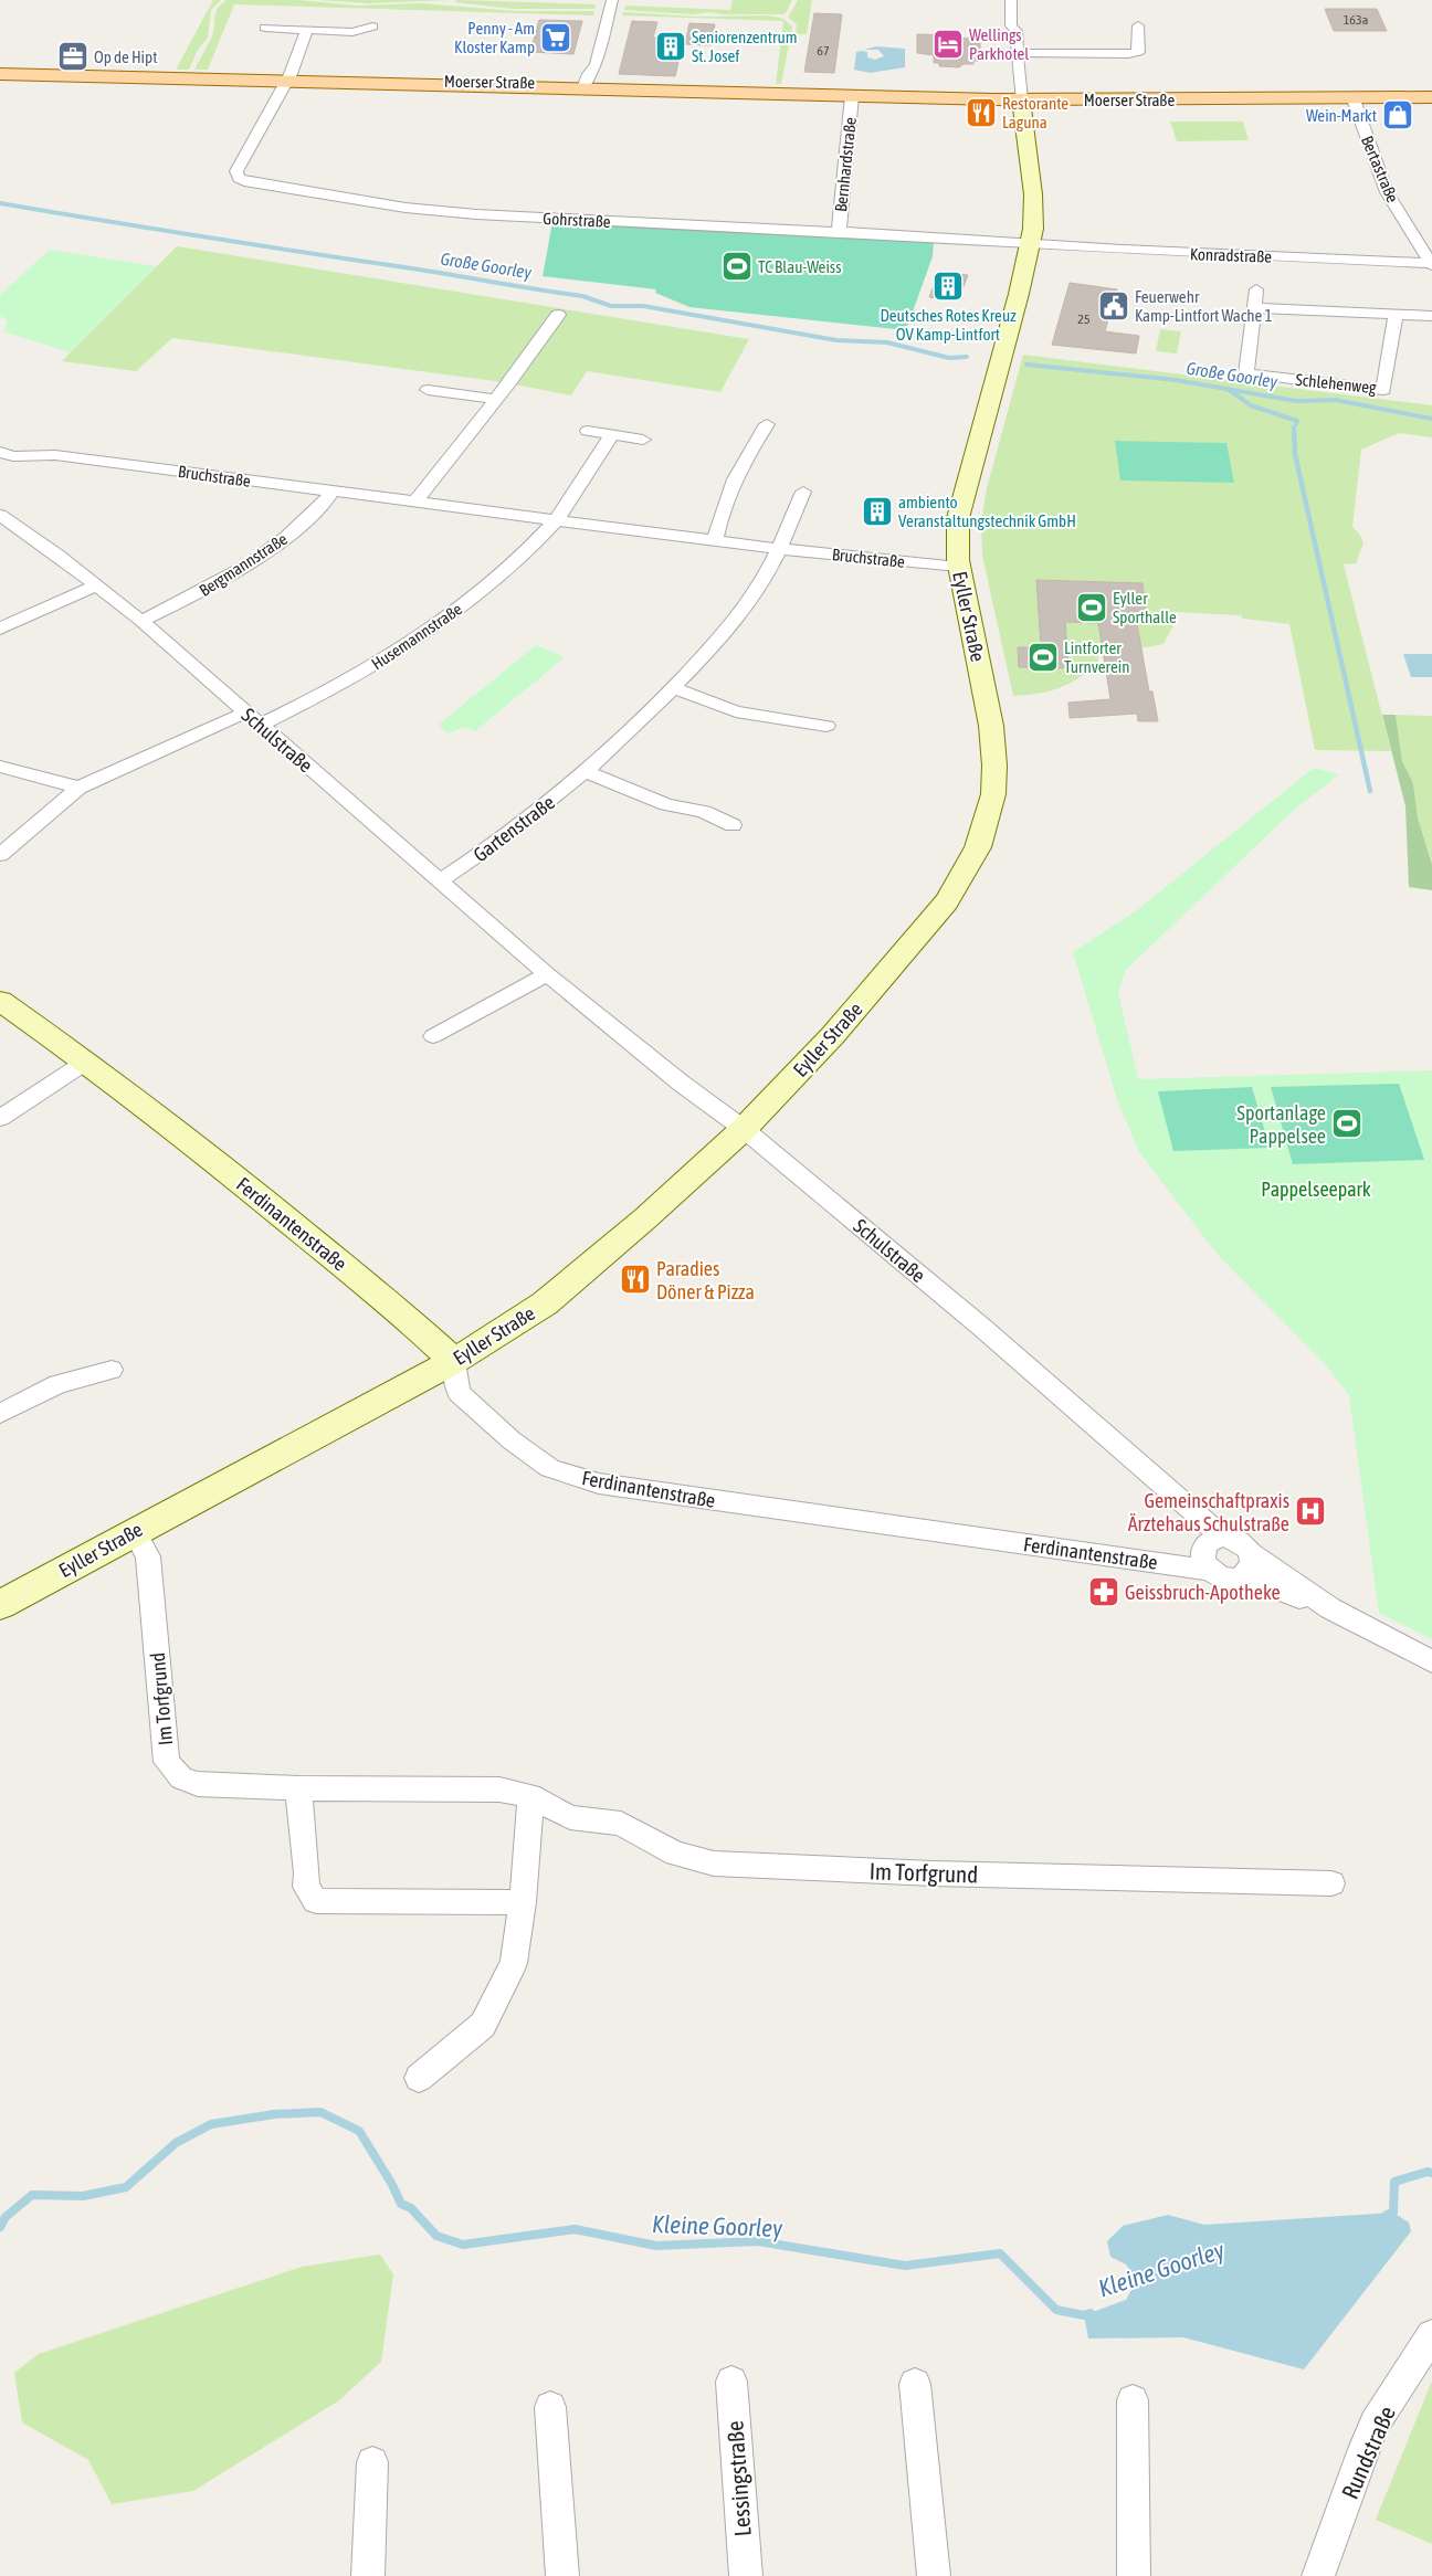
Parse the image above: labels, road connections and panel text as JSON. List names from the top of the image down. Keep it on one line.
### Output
{"streets":{"main road":["Moerser Straße","Eyller Straße","Ferdinantenstraße"],"street":["Bernhardstraße","Bertastraße","Gohrstraße","Konradstraße","Schlehenweg","Bruchstraße","Bergmannstraße","Husemannstraße","Schulstraße","Gartenstraße","Im Torfgrund","Rundstraße","Lessingstraße"]},"crossings":[["Moerser Straße","Bernhardstraße"],["Moerser Straße","Bertastraße"],["Moerser Straße","Gohrstraße"],["Moerser Straße","Eyller Straße"],["Bernhardstraße","Gohrstraße"],["Bertastraße","Konradstraße"],["Gohrstraße","Konradstraße"],["Gohrstraße","Eyller Straße"],["Konradstraße","Eyller Straße"],["Bruchstraße","Bergmannstraße"],["Bruchstraße","Eyller Straße"],["Bruchstraße","Husemannstraße"],["Bruchstraße","Gartenstraße"],["Bergmannstraße","Schulstraße"],["Eyller Straße","Schulstraße"],["Eyller Straße","Ferdinantenstraße"],["Eyller Straße","Im Torfgrund"],["Husemannstraße","Schulstraße"],["Schulstraße","Gartenstraße"],["Schulstraße","Ferdinantenstraße"]],"water":["Große Goorley","Kleine Goorley"],"parks":["Pappelseepark"],"places":{"supermarket":["Penny - Am Kloster Kamp"],"hotel":["Wellings Parkhotel"],"building":["Seniorenzentrum St. Josef","Deutsches Rotes Kreuz OV Kamp-Lintfort","ambiento Veranstaltungstechnik GmbH"],"office":["Op de Hipt"],"restaurant":["Restorante Laguna","Paradies Döner & Pizza"],"shop":["Wein-Markt"],"sports":["TC Blau-Weiss","Eyller Sporthalle","Lintforter Turnverein","Sportanlage Pappelsee"],"public building":["Feuerwehr Kamp-Lintfort Wache 1"],"hospital":["Gemeinschaftpraxis Ärztehaus Schulstraße"],"pharmacy":["Geissbruch-Apotheke"]},"house_numbers":["163a","67","25"]}
